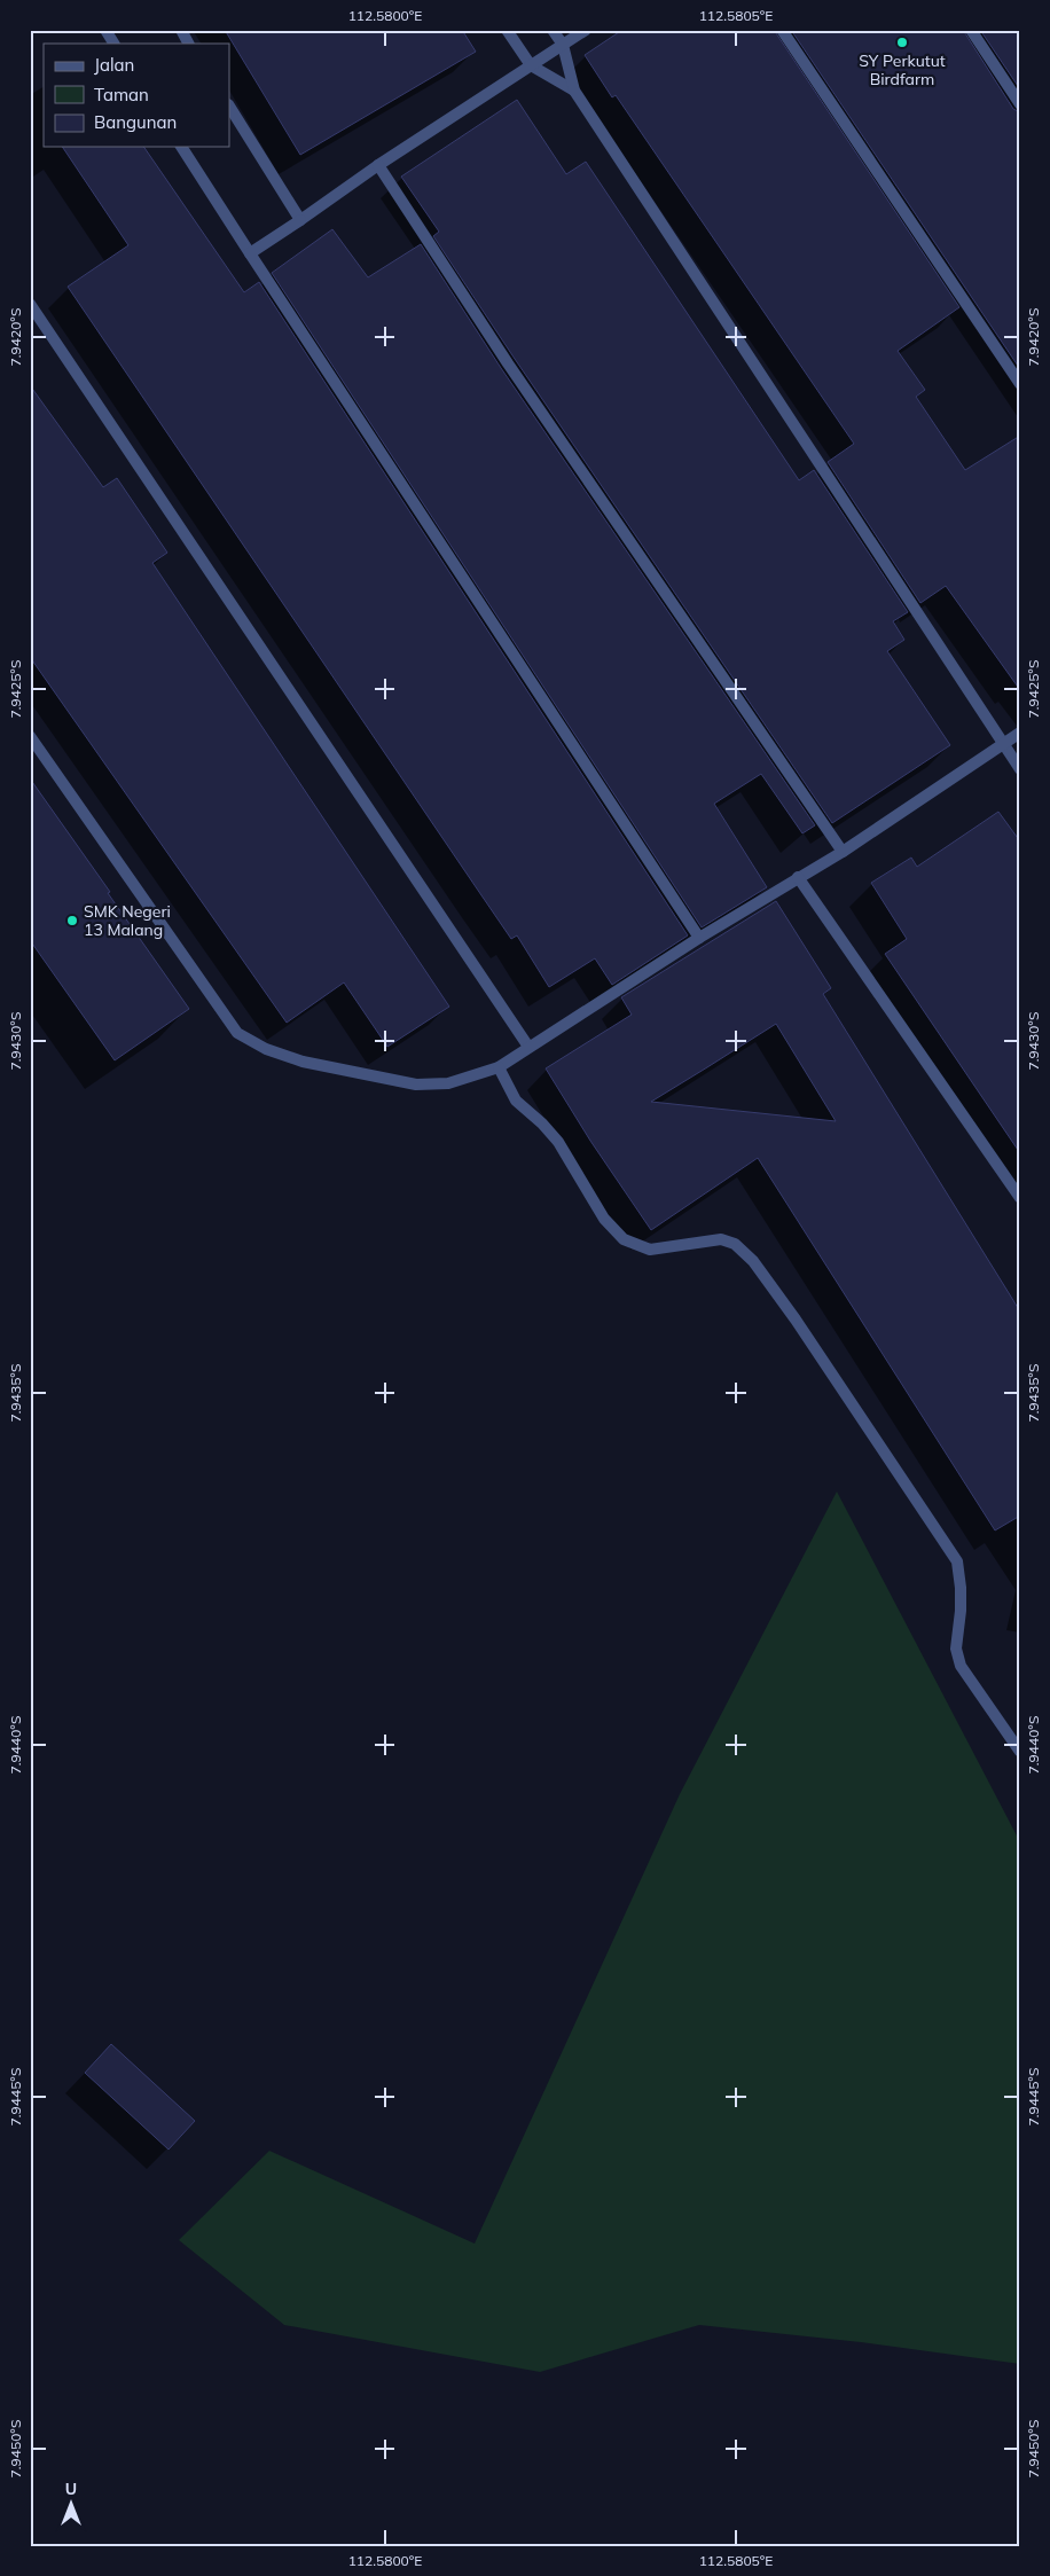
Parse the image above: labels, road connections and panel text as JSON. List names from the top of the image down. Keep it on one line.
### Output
{"places":["SY Perkutut Birdfarm","SMK Negeri 13 Malang"],"legend":["Jalan","Taman","Bangunan"],"north":"top","coordinates":["112.5800°E","112.5805°E","7.9420°S","7.9425°S","7.9430°S","7.9435°S","7.9440°S","7.9445°S","7.9450°S"]}
